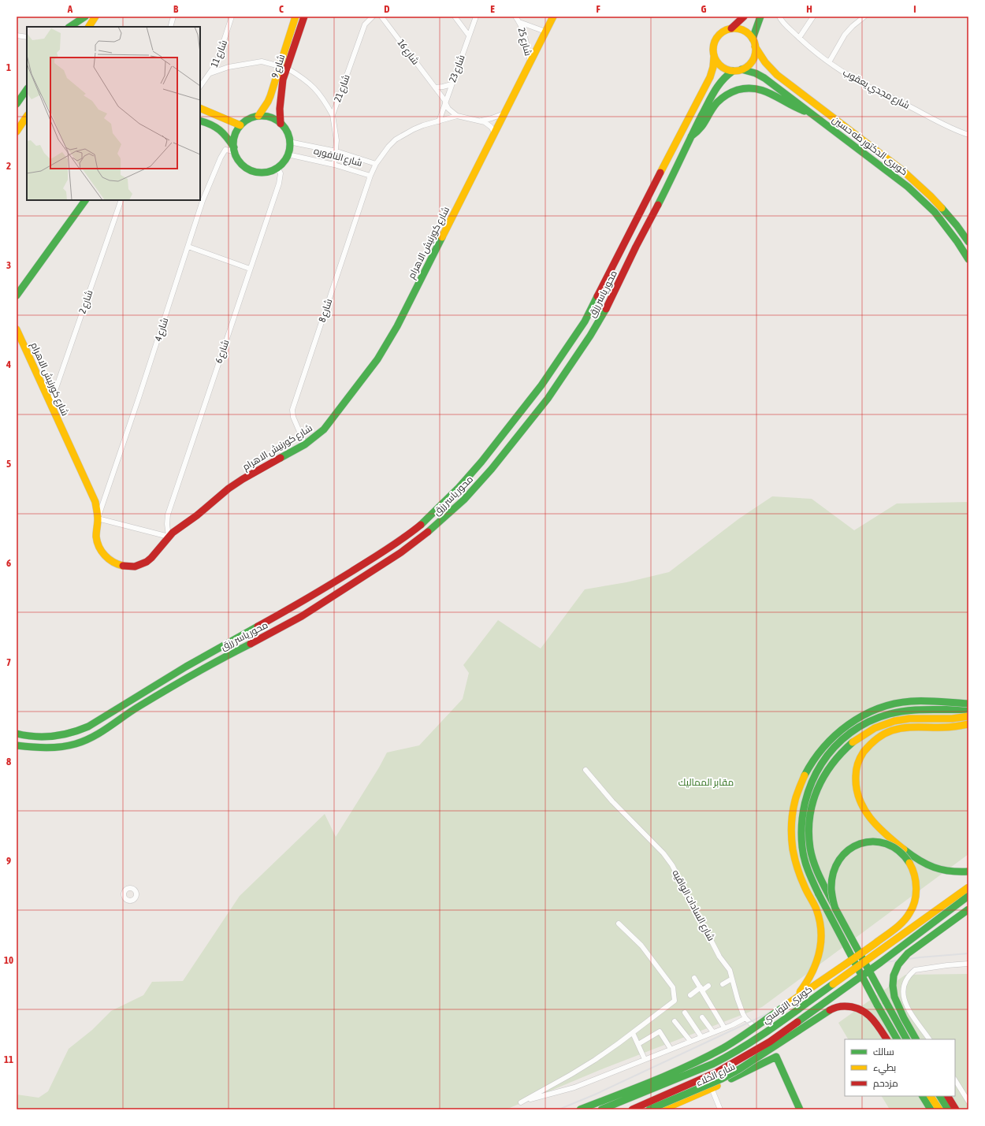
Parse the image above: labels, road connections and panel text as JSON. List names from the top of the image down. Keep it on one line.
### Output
{"streets":{"main road":["شارع 9","كوبرى الدكتور طه حسين","شارع كورنيش الاهرام","محور ياسر رزق","كوبري التونسي","شارع الخلاء"],"street":["شارع 25","شارع 16","شارع 11","شارع 23","شارع 21","شارع مجدي يعقوب","شارع النافوره","شارع 2","شارع 8","شارع 4","شارع 6","شارع السادات الواقيه"]},"crossings":[["شارع 25","شارع كورنيش الاهرام"],["شارع 16","شارع 23"],["شارع 9","شارع النافوره"],["شارع 9","شارع 4"],["شارع 9","شارع 6"],["شارع 23","شارع النافوره"],["شارع 21","شارع النافوره"],["كوبرى الدكتور طه حسين","محور ياسر رزق"],["شارع النافوره","شارع كورنيش الاهرام"],["شارع النافوره","شارع 8"],["شارع النافوره","شارع 4"],["شارع النافوره","شارع 6"],["شارع كورنيش الاهرام","شارع 2"],["شارع كورنيش الاهرام","شارع 8"],["شارع كورنيش الاهرام","شارع 4"],["شارع كورنيش الاهرام","شارع 6"],["شارع 4","شارع 6"],["شارع السادات الواقيه","شارع الخلاء"]],"parks":["مقابر المماليك"],"legend":["سالك","بطيء","مزدحم"],"grid":{"columns":["A","B","C","D","E","F","G","H","I"],"rows":["1","2","3","4","5","6","7","8","9","10","11"]}}
